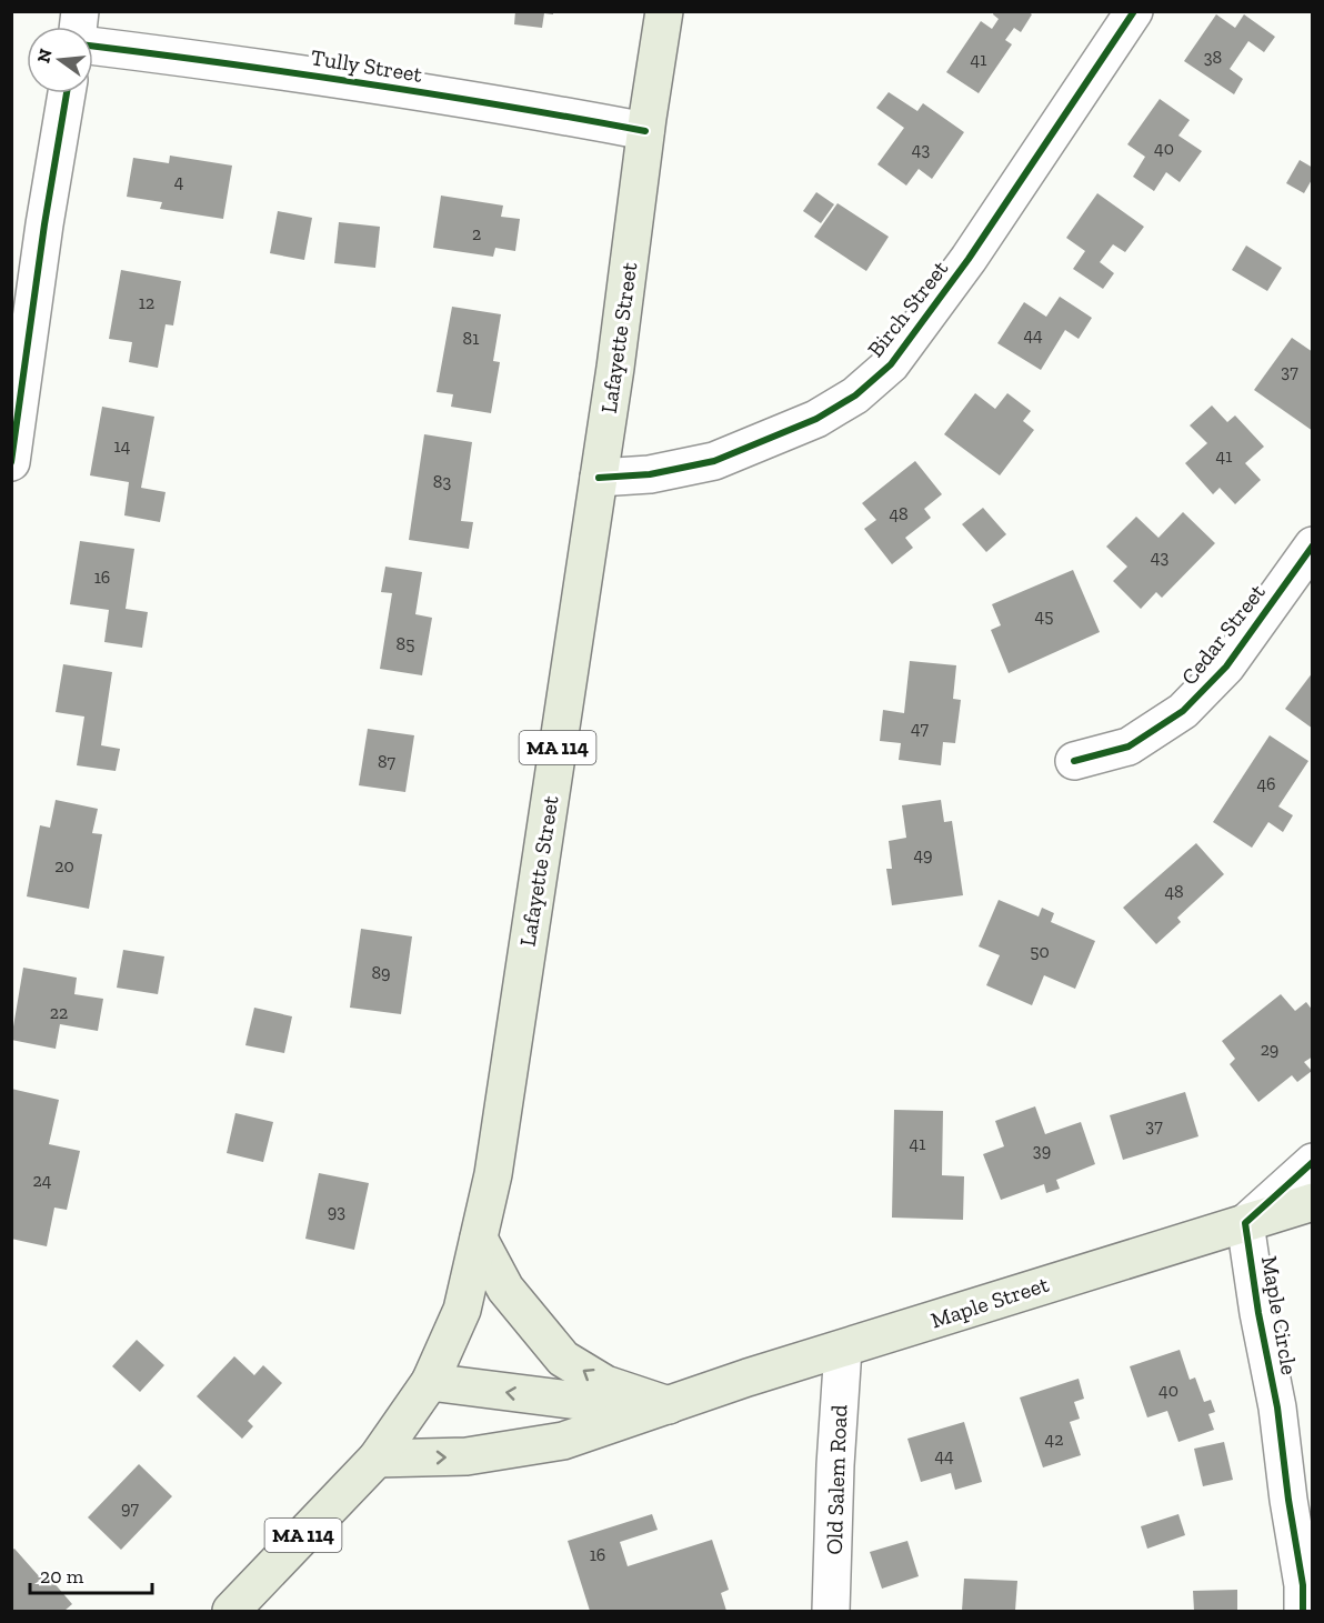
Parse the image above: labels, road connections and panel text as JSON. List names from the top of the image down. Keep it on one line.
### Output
{"streets":{"main road":["Lafayette Street","MA 114","Maple Street"],"street":["Tully Street","Birch Street","Cedar Street","Maple Circle","Old Salem Road"]},"crossings":[["Tully Street","Lafayette Street"],["Birch Street","Lafayette Street"],["Lafayette Street","Maple Street"],["Maple Street","Maple Circle"],["Maple Street","Old Salem Road"]],"house_numbers":["38","41","40","43","4","2","12","44","81","37","14","41","83","48","43","16","45","85","47","87","46","49","20","48","50","89","22","29","37","41","39","24","93","40","42","44","97","16"],"scale_bar":"20 m","north":"left"}
